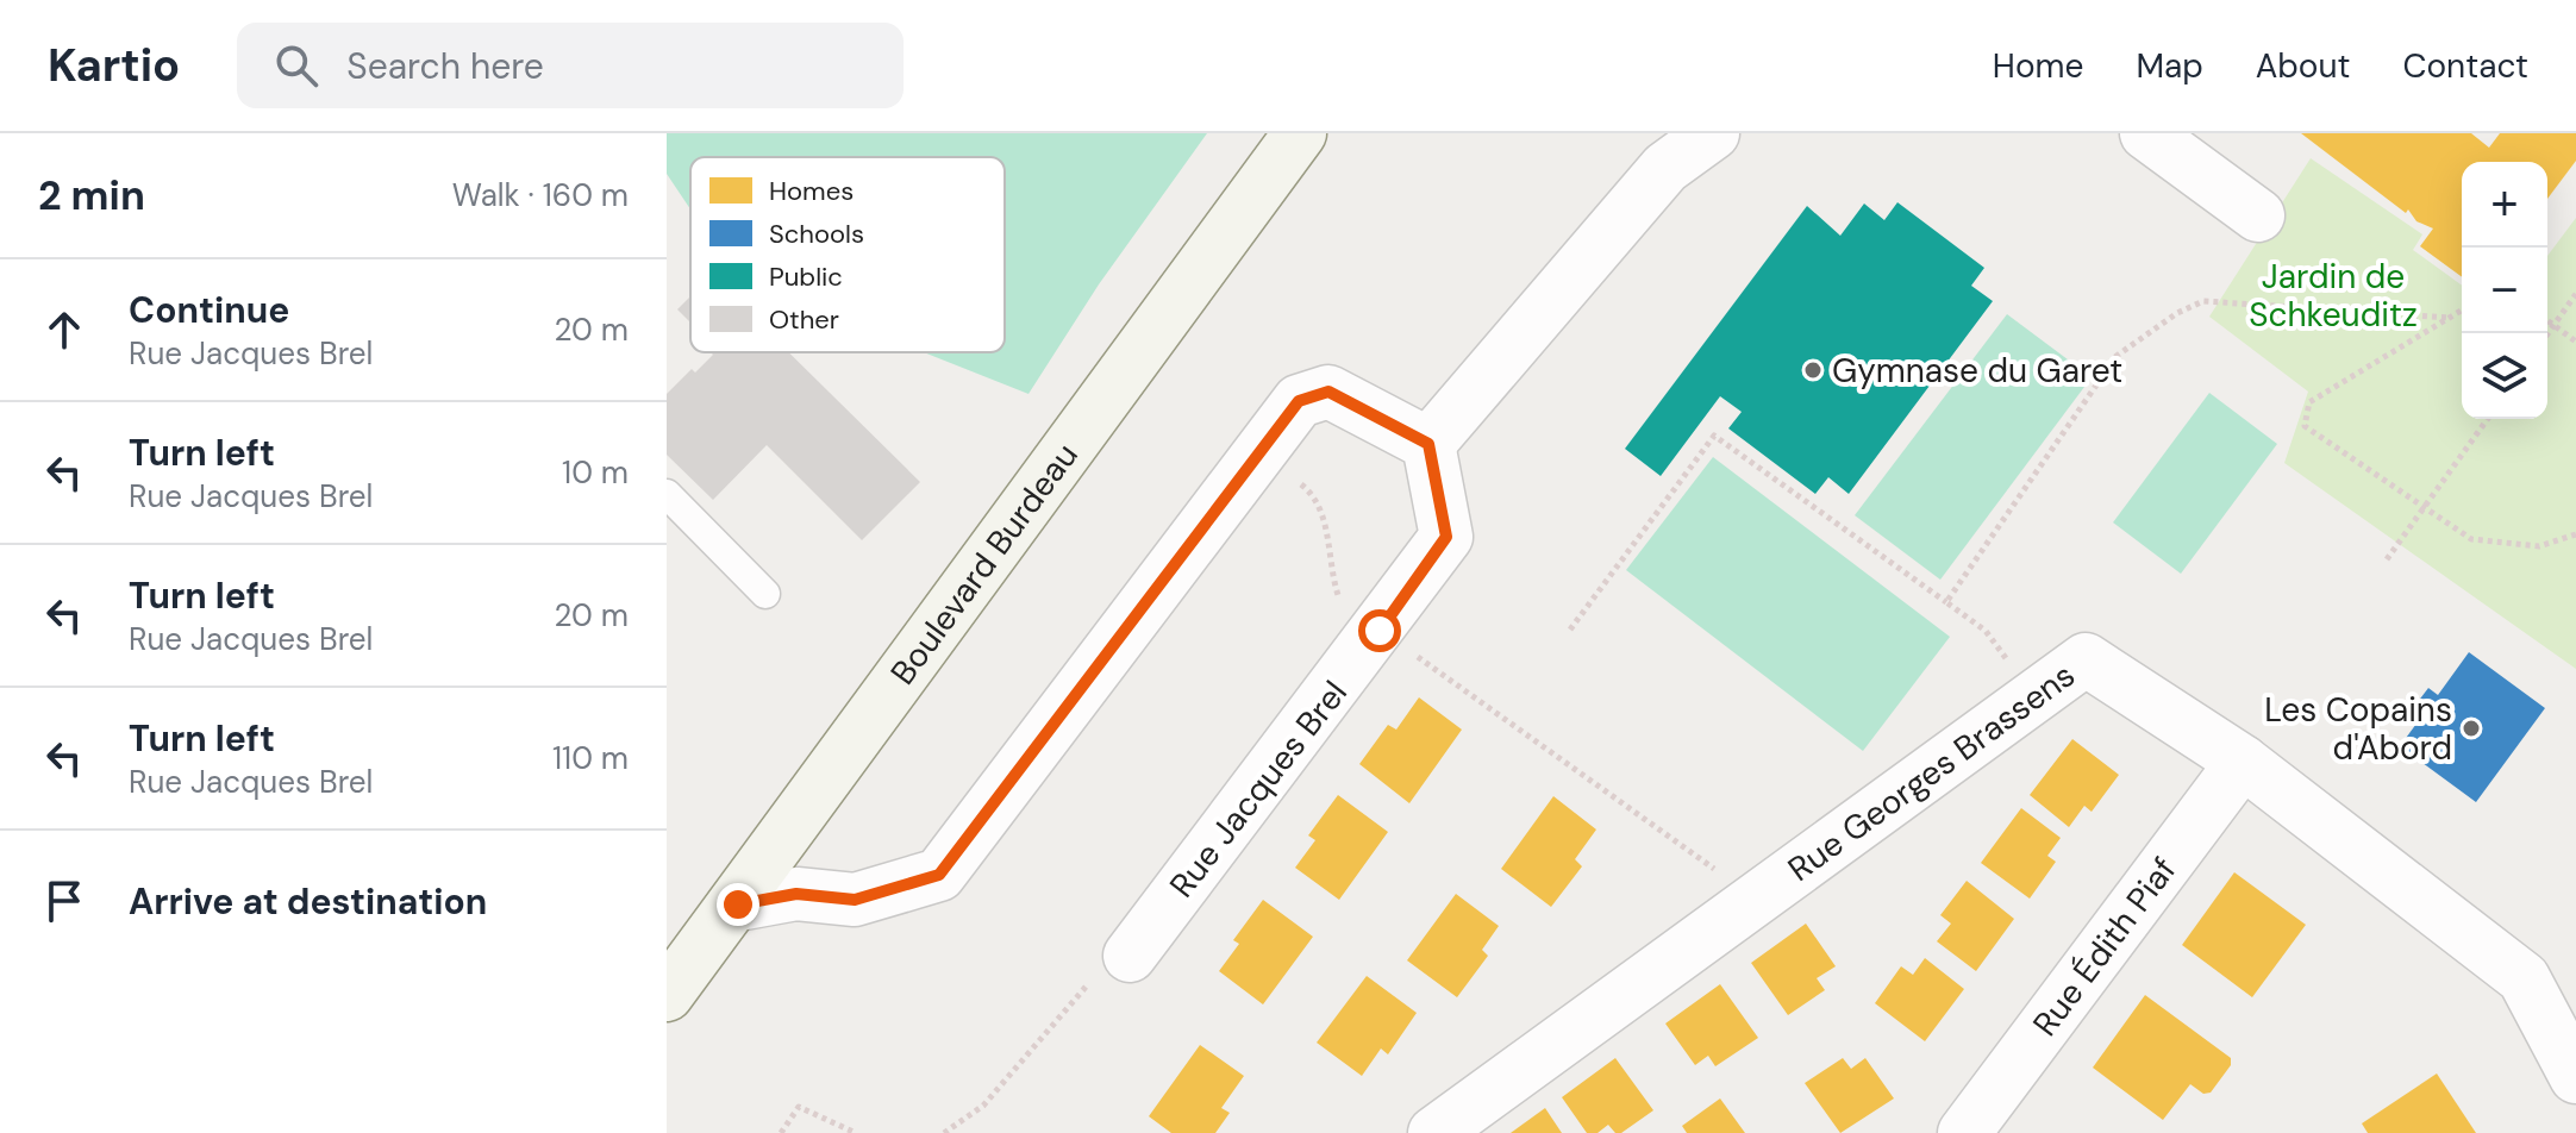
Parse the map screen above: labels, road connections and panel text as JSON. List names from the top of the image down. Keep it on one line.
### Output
{"streets":{"main road":["Boulevard Burdeau"],"street":["Rue Georges Brassens","Rue Jacques Brel","Rue Édith Piaf"]},"crossings":[["Rue Georges Brassens","Rue Édith Piaf"]],"parks":["Jardin de Schkeuditz"],"places":["Gymnase du Garet","Les Copains d'Abord"],"legend":["Homes","Schools","Public","Other"],"page":{"header":"Kartio","search":"Search here","nav":["Home","Map","About","Contact"],"heading":["2 min","Walk · 160 m"],"map_buttons":["+","−"],"list":[["Continue","Rue Jacques Brel","20 m"],["Turn left","Rue Jacques Brel","10 m"],["Turn left","Rue Jacques Brel","20 m"],["Turn left","Rue Jacques Brel","110 m"],"Arrive at destination"]}}
